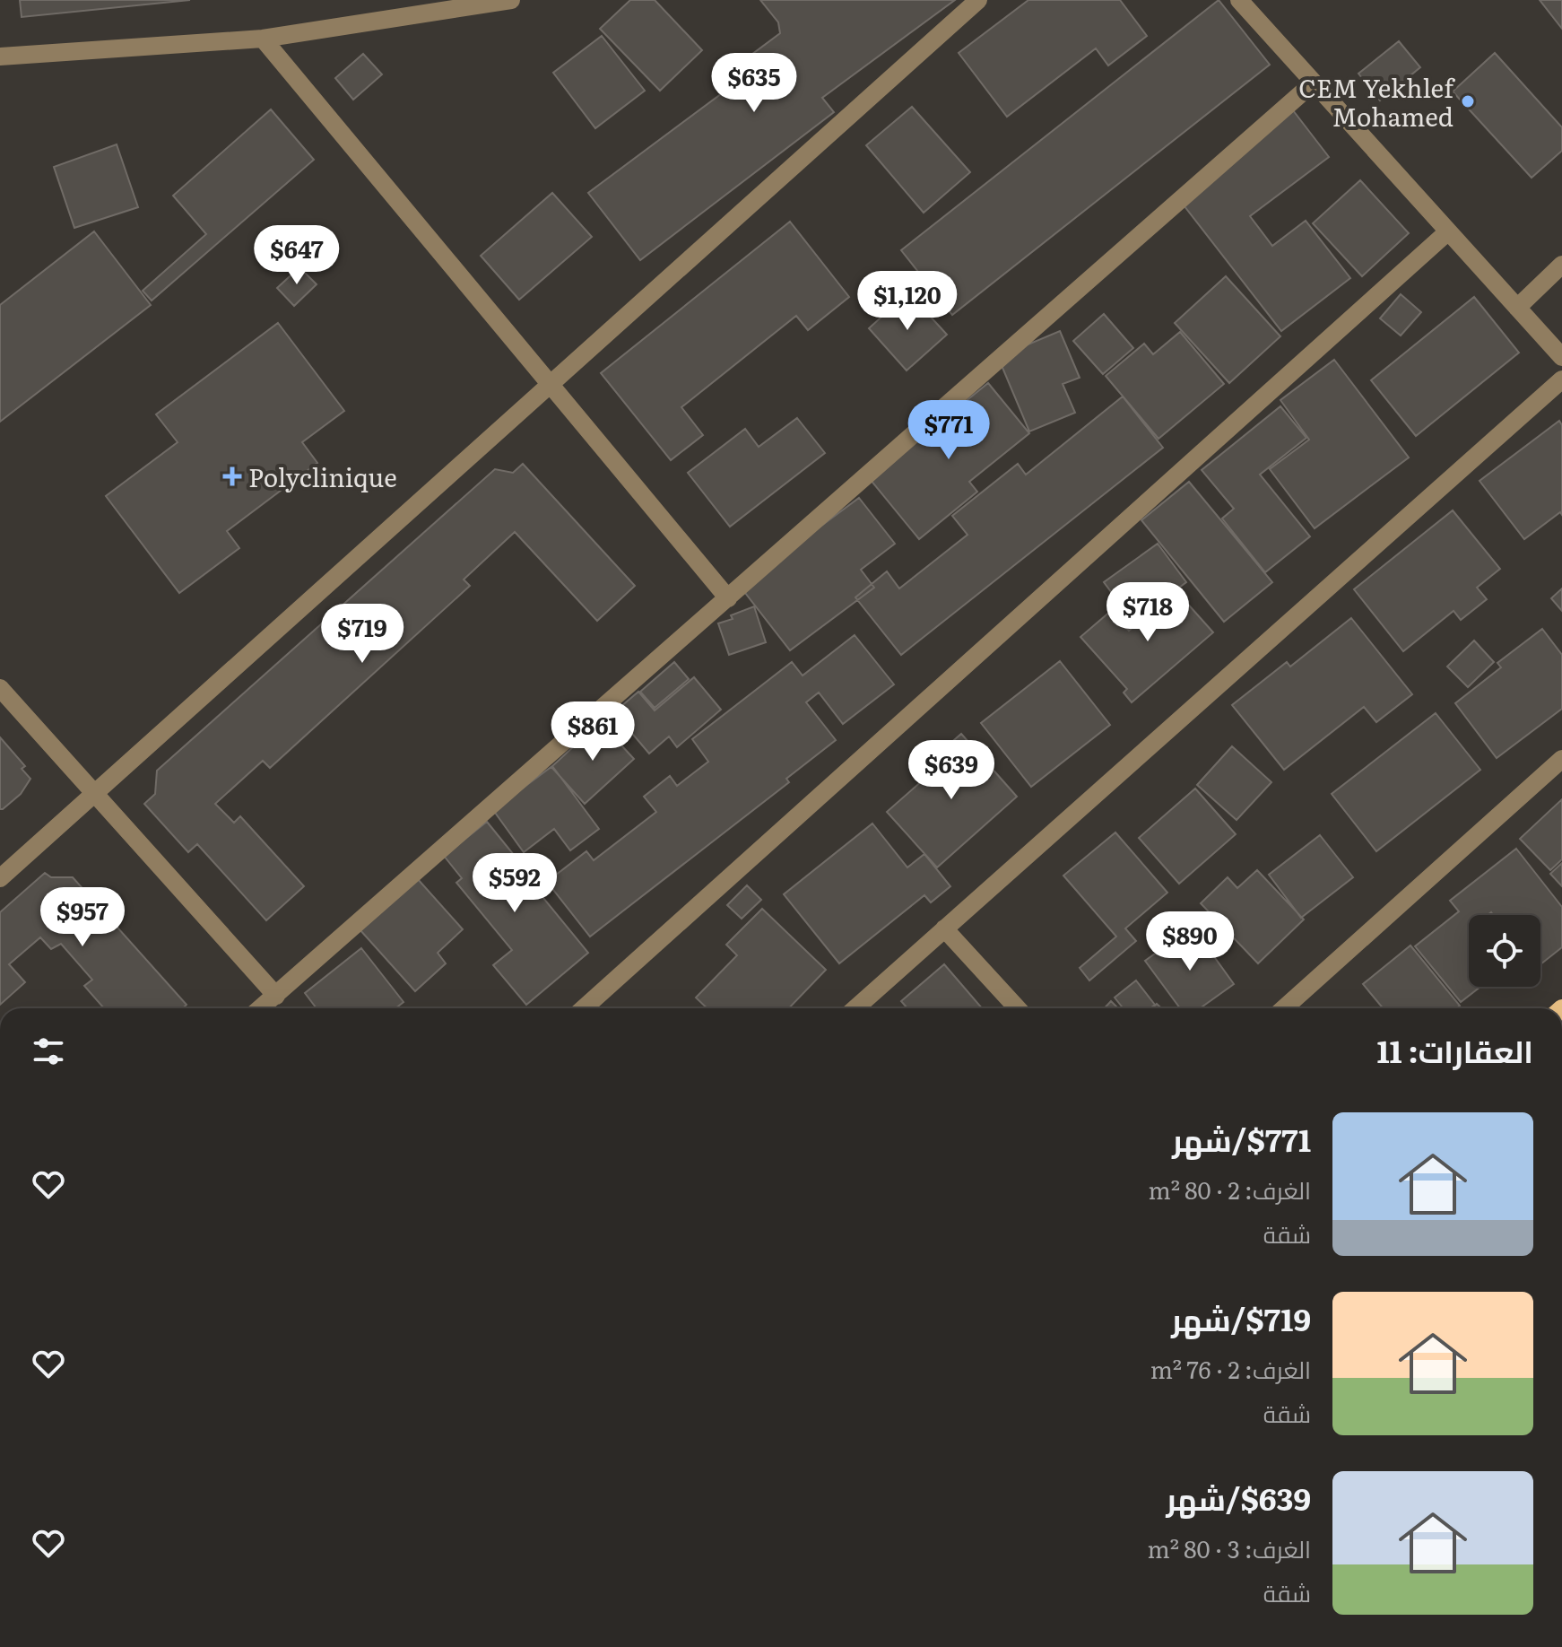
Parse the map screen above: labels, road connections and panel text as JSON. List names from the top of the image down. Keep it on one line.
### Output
{"places":{"other":["CEM Yekhlef Mohamed"],"health":["Polyclinique"]},"page":{"price":["$635","$647","$1,120","$771","$718","$719","$861","$639","$592","$957","$890"],"heading":"العقارات: 11","list":[{"name":"$771/شهر","note":"الغرف: 2 · 80 m² · شقة"},{"name":"$719/شهر","note":"الغرف: 2 · 76 m² · شقة"},{"name":"$639/شهر","note":"الغرف: 3 · 80 m² · شقة"}]}}
